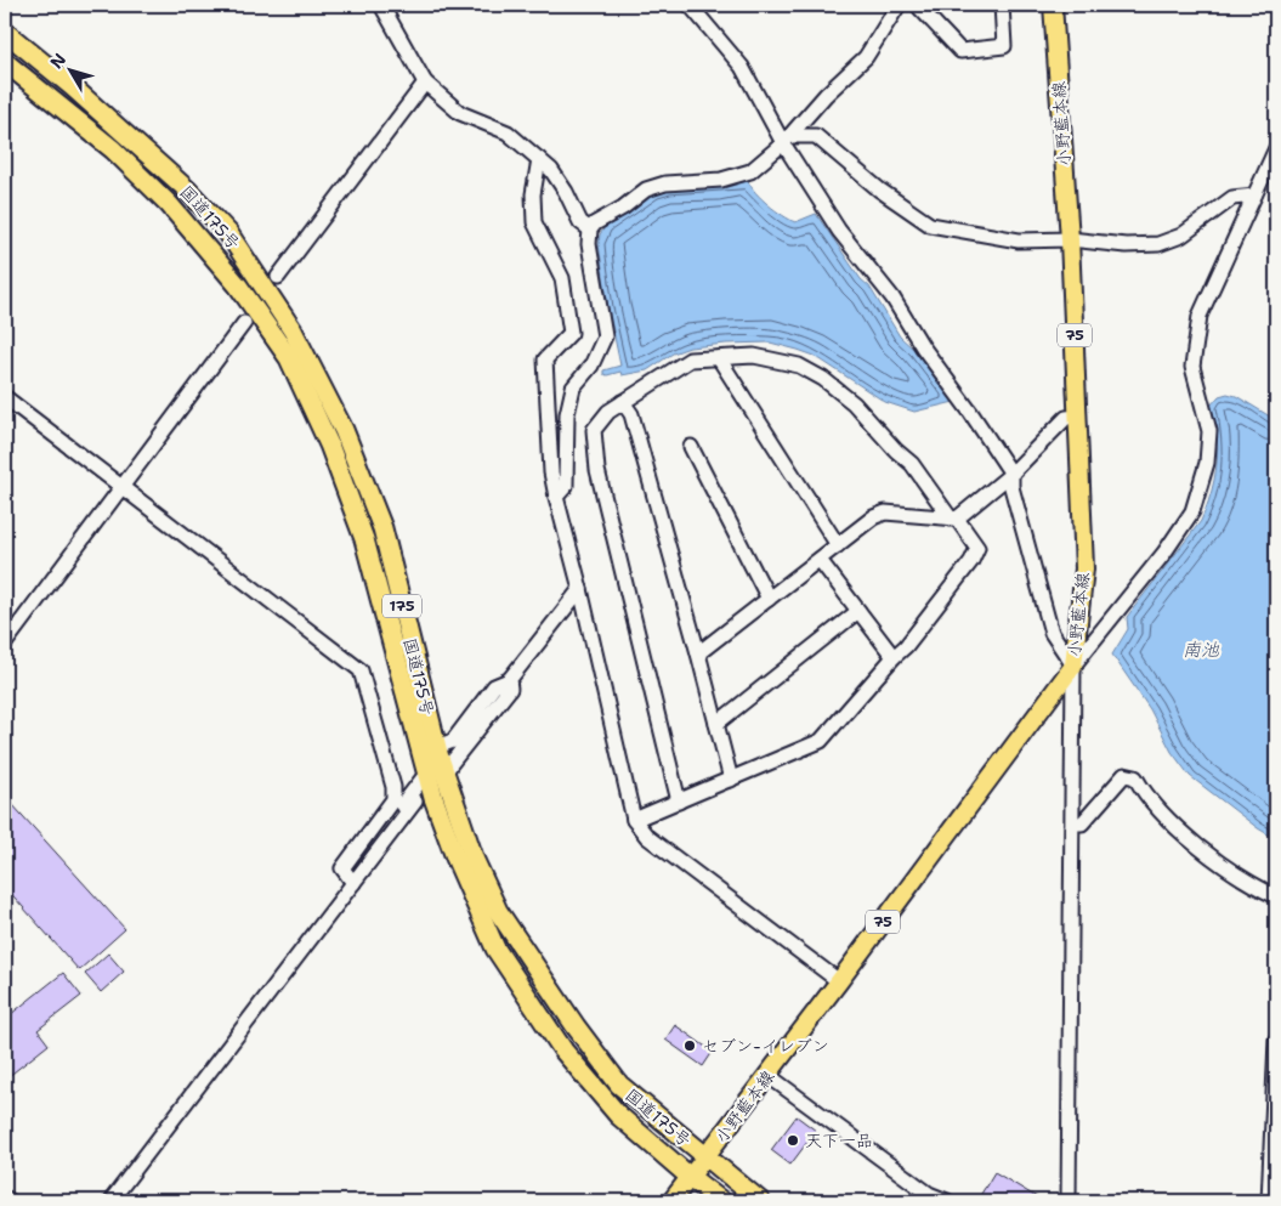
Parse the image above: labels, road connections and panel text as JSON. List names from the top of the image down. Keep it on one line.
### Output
{"streets":{"highway":["国道175号","175"],"main road":["小野藍本線","75"]},"crossings":[["小野藍本線","国道175号"]],"water":["南池"],"places":["セブン-イレブン","天下一品"],"north":"top left"}
